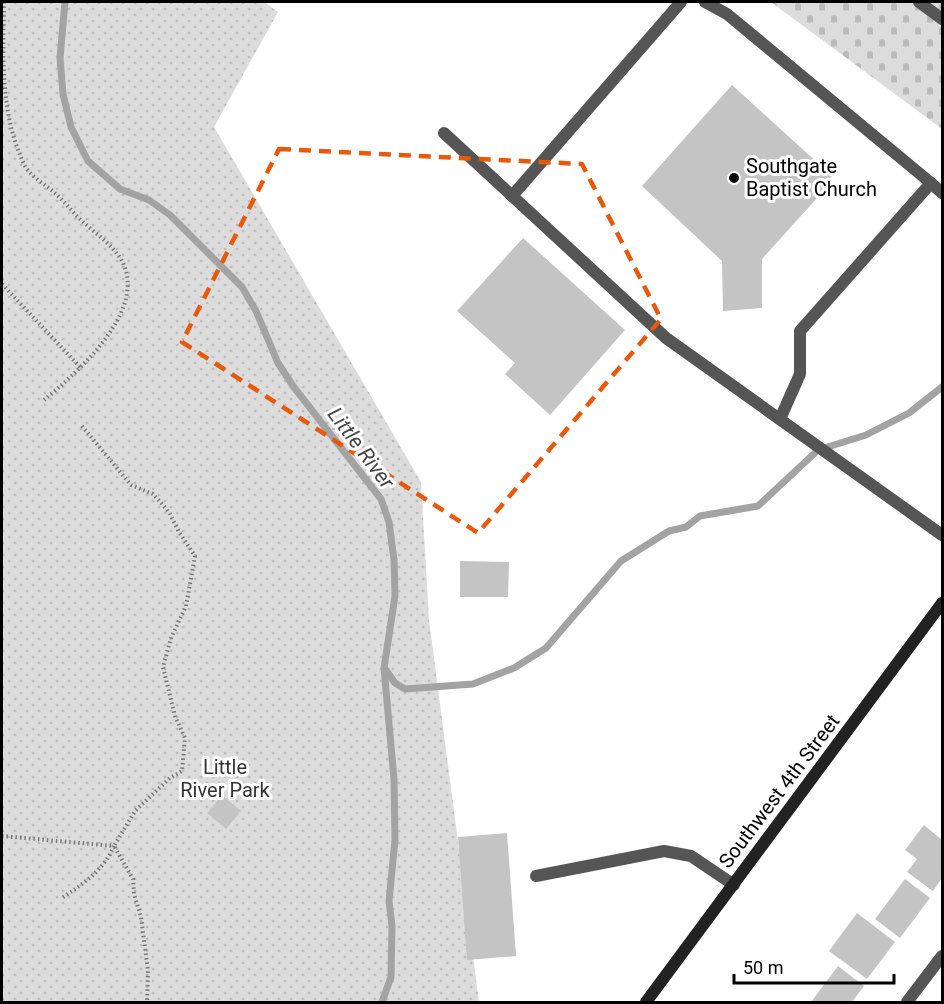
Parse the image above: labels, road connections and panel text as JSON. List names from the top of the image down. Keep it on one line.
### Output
{"streets":{"main road":["Southwest 4th Street"]},"water":["Little River"],"parks":["Little River Park"],"places":["Southgate Baptist Church"],"scale_bar":"50 m"}
